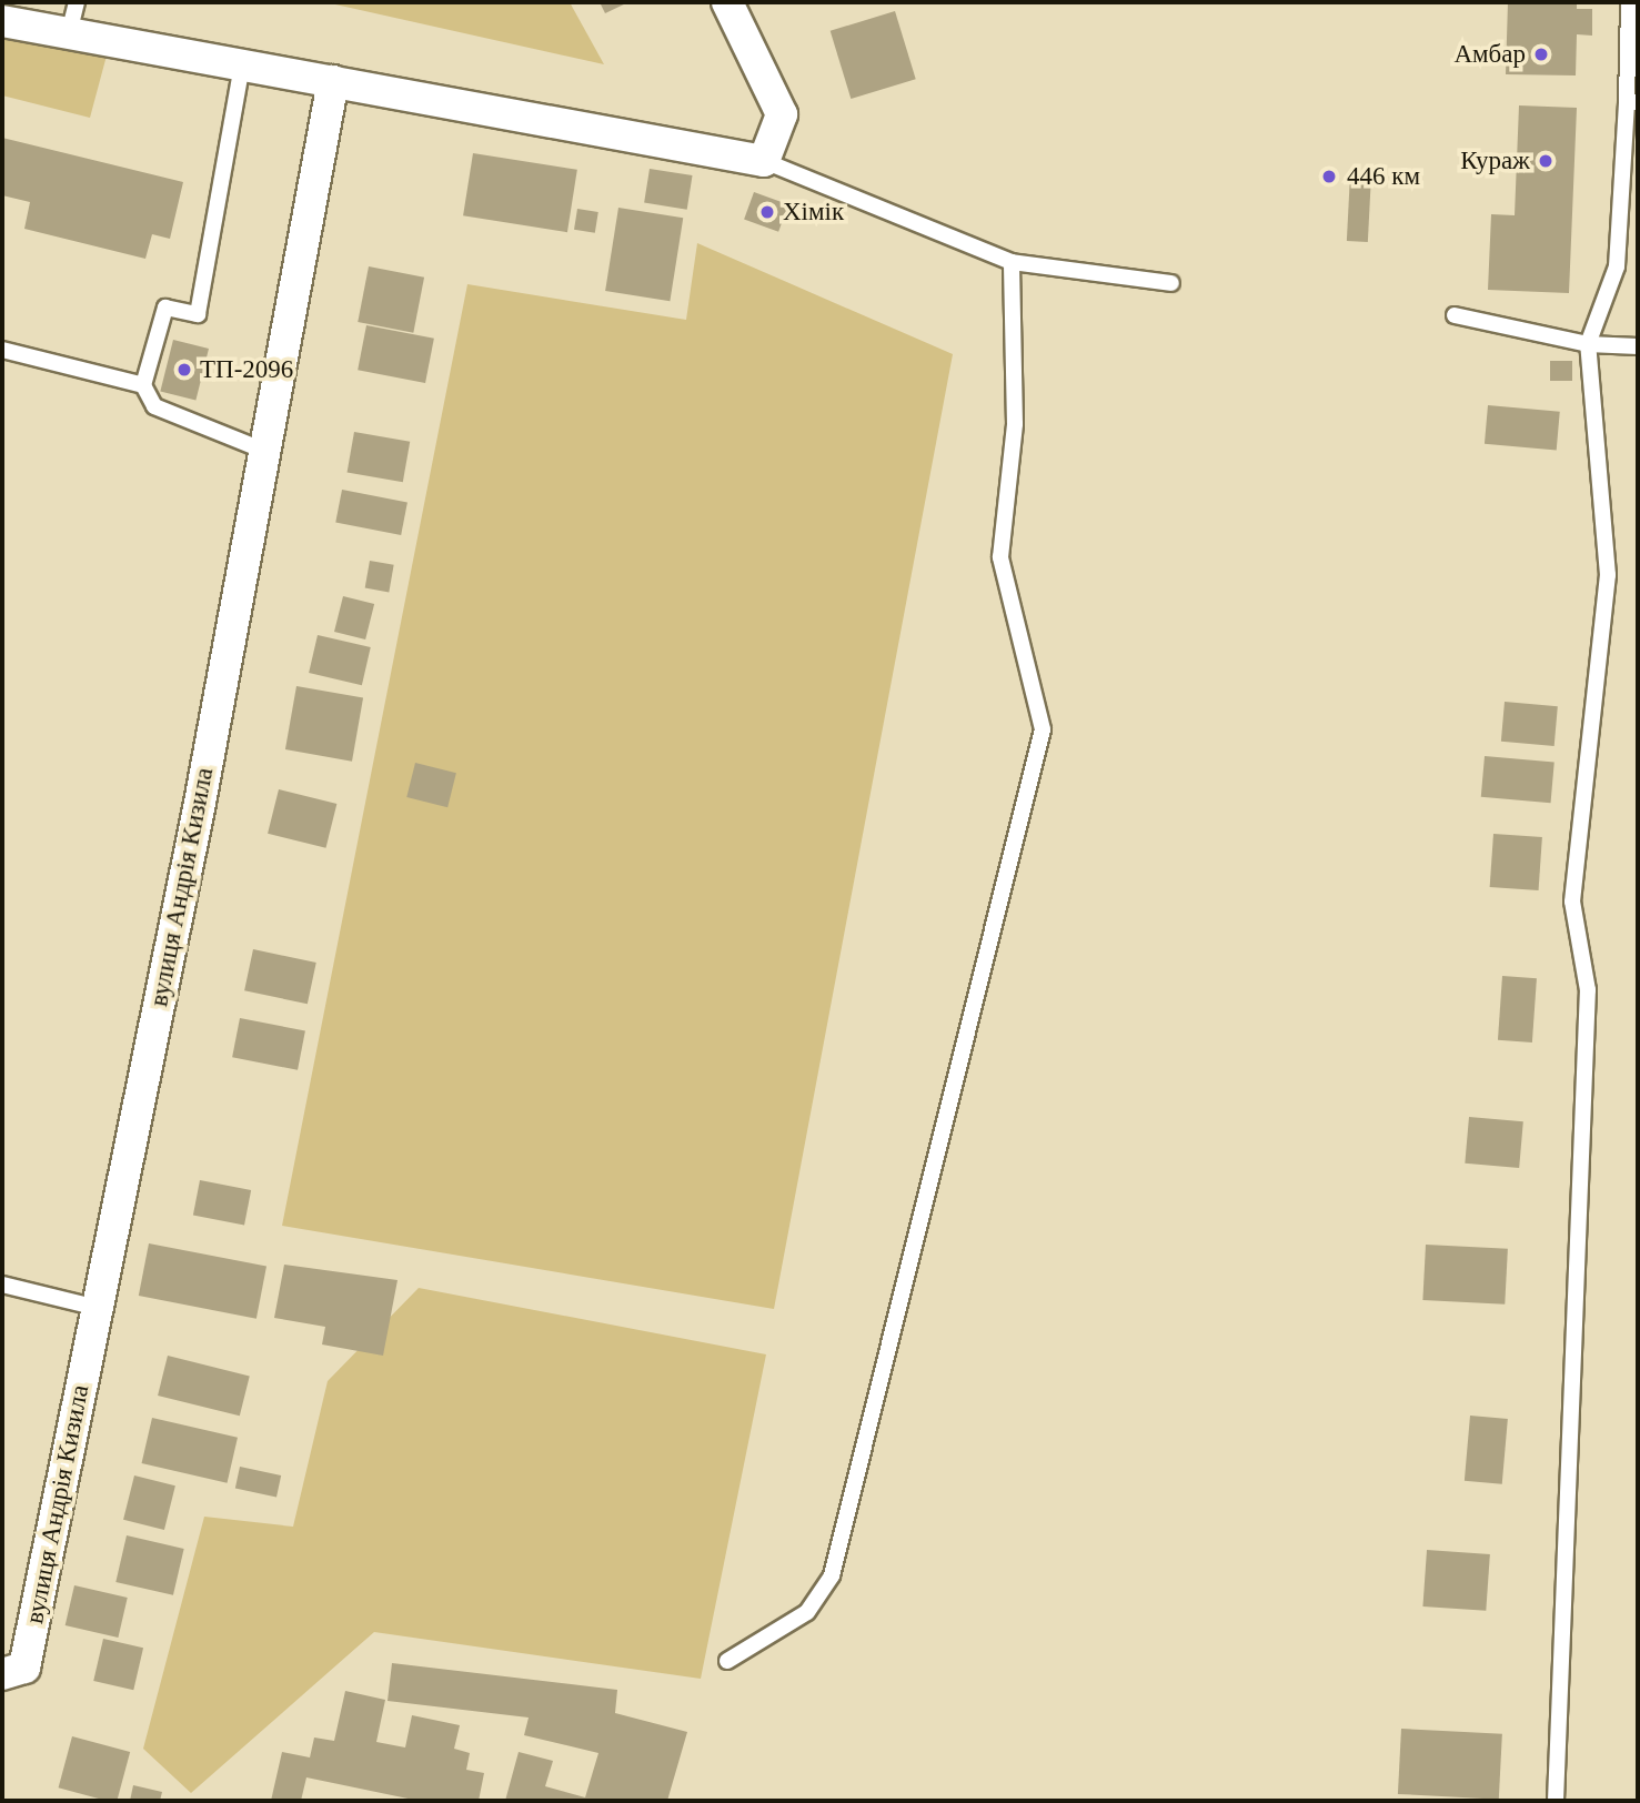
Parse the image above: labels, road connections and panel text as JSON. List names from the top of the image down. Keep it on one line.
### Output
{"streets":{"street":["вулиця Андрія Кизила"]},"places":["Амбар","Кураж","446 км","Хімік","ТП-2096"]}
